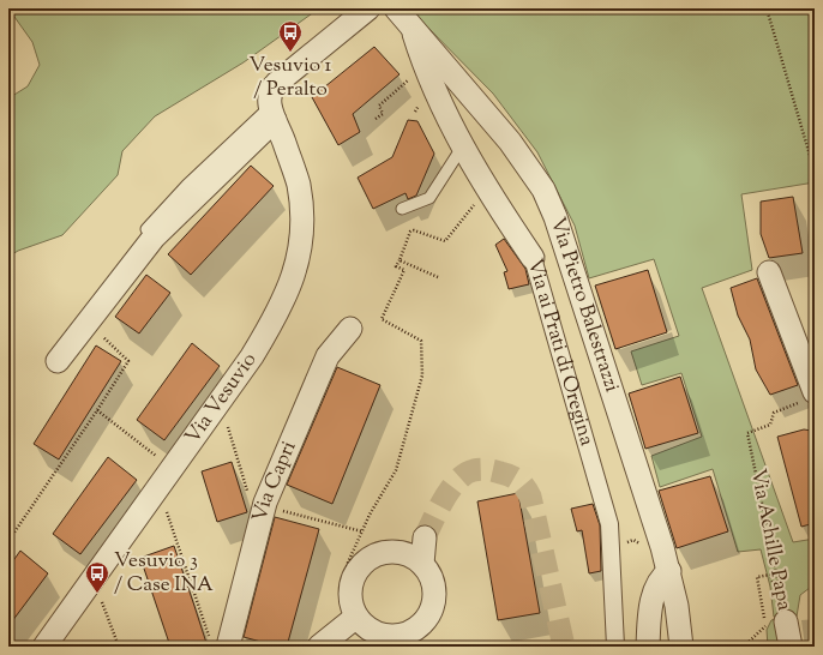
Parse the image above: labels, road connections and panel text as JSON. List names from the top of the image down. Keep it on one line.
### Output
{"streets":{"street":["Via Pietro Balestrazzi","Via ai Prati di Oregina","Via Vesuvio","Via Capri","Via Achille Papa"]},"crossings":[["Via Pietro Balestrazzi","Via ai Prati di Oregina"]],"places":{"bus stop":["Vesuvio 1 / Peralto","Vesuvio 3 / Case INA"]}}
